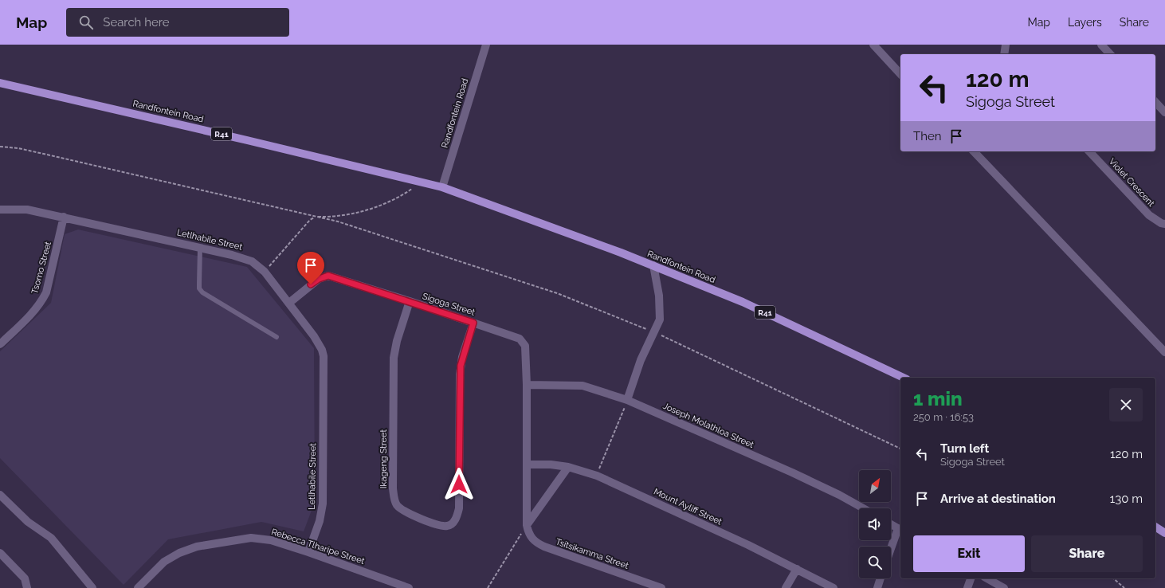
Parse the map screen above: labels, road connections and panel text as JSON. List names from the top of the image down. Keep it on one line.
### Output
{"streets":{"main road":["Randfontein Road","R41"],"street":["Violet Crescent","Letlhabile Street","Tsomo Street","Sigoga Street","Joseph Molathloa Street","Ikageng Street","Mount Ayliff Street","Rebecca Tlharipe Street","Tsitsikamma Street"]},"crossings":[["Letlhabile Street","Tsomo Street"],["Letlhabile Street","Sigoga Street"],["Letlhabile Street","Rebecca Tlharipe Street"],["Sigoga Street","Joseph Molathloa Street"],["Sigoga Street","Ikageng Street"],["Sigoga Street","Mount Ayliff Street"],["Sigoga Street","Tsitsikamma Street"]],"north":"top right","page":{"header":"Map","search":"Search here","nav":["Map","Layers","Share"],"turn":["120 m","Sigoga Street"],"then":"Then","heading":["1 min","250 m · 16:53"],"list":[{"name":"Turn left","note":"Sigoga Street","value":"120 m"},{"name":"Arrive at destination","value":"130 m"}],"buttons":["Exit","Share"]}}
